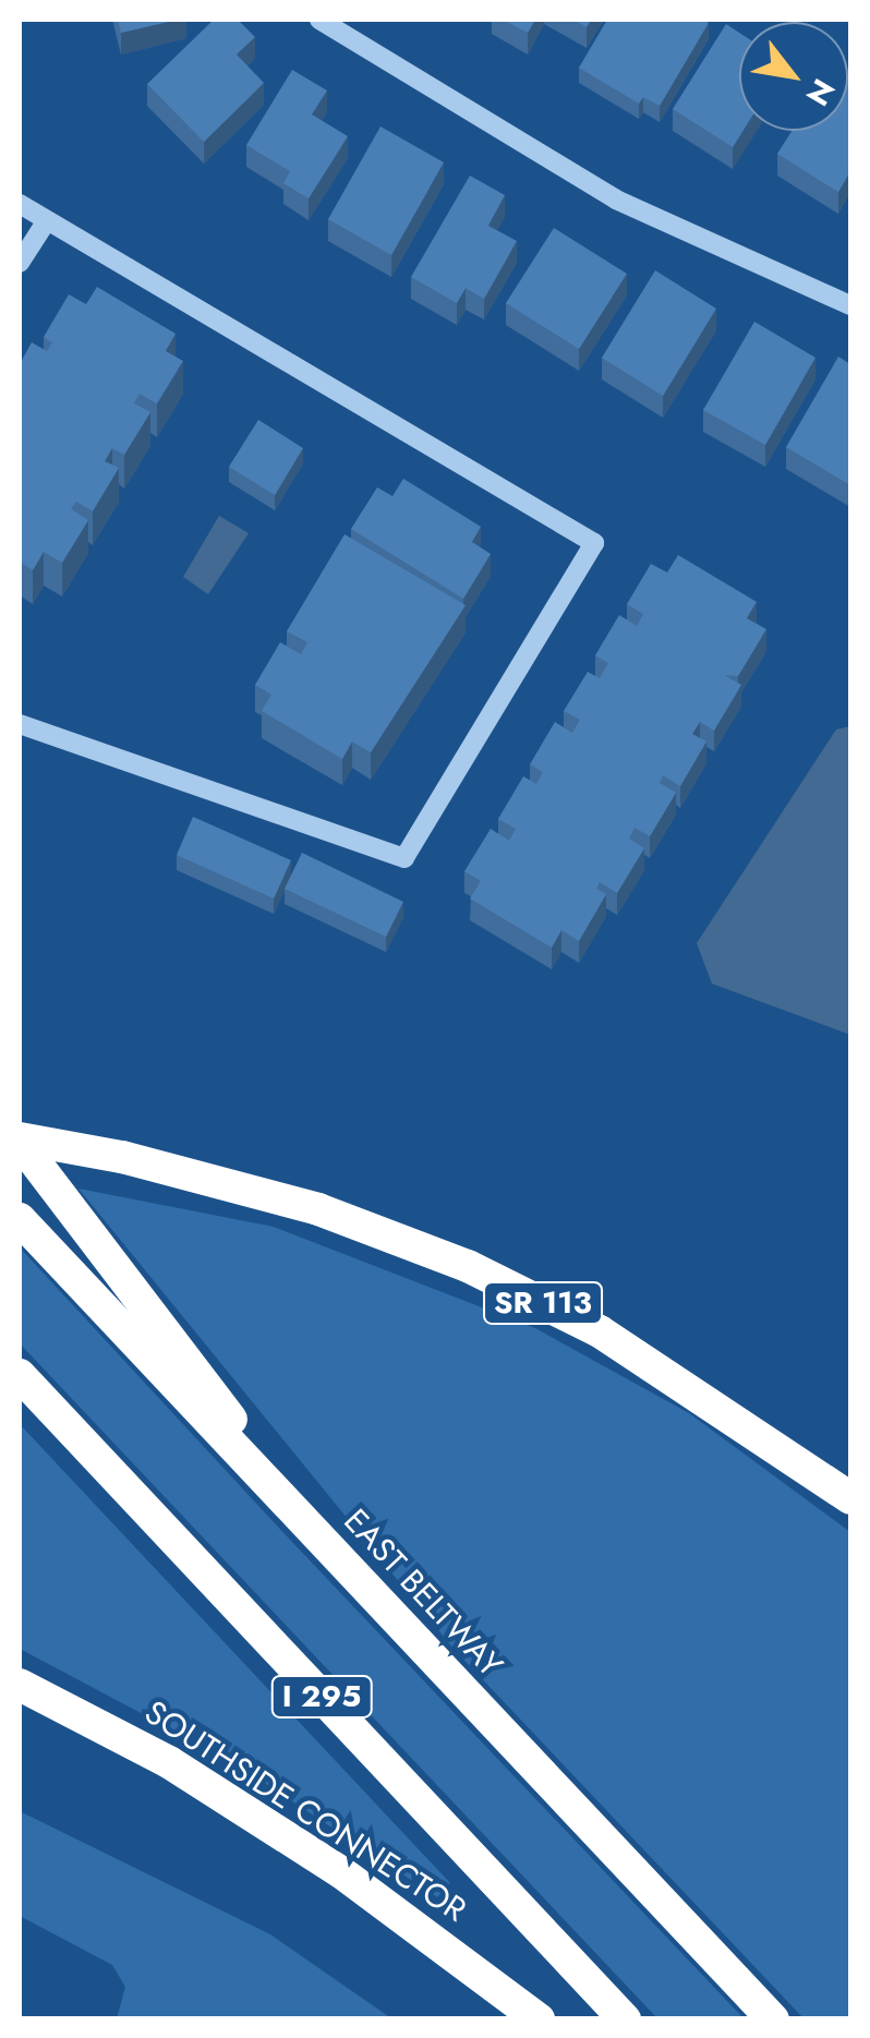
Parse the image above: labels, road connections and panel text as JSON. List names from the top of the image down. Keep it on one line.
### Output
{"streets":{"highway":["SR 113","EAST BELTWAY","I 295","SOUTHSIDE CONNECTOR"]},"north":"bottom right"}
